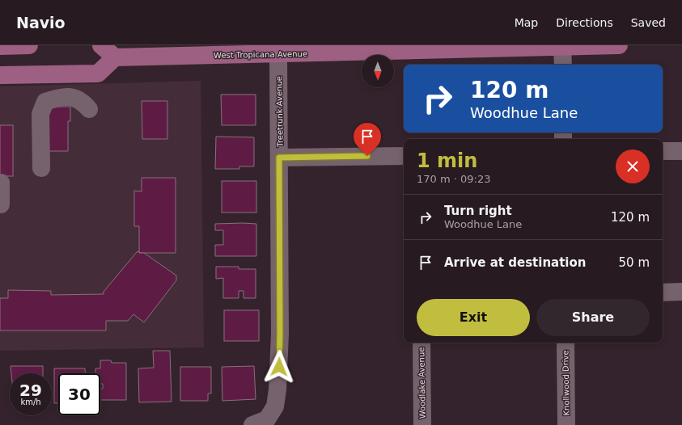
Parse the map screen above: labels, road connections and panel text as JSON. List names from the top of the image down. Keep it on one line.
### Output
{"streets":{"main road":["West Tropicana Avenue"],"street":["Treetrunk Avenue","Woodlake Avenue","Knollwood Drive"]},"crossings":[["West Tropicana Avenue","Treetrunk Avenue"]],"north":"bottom","page":{"header":"Navio","nav":["Map","Directions","Saved"],"turn":["120 m","Woodhue Lane"],"heading":["1 min","170 m · 09:23"],"list":[{"name":"Turn right","note":"Woodhue Lane","value":"120 m"},{"name":"Arrive at destination","value":"50 m"}],"buttons":["Exit","Share"],"speed":"29 km/h","limit":"30"}}
